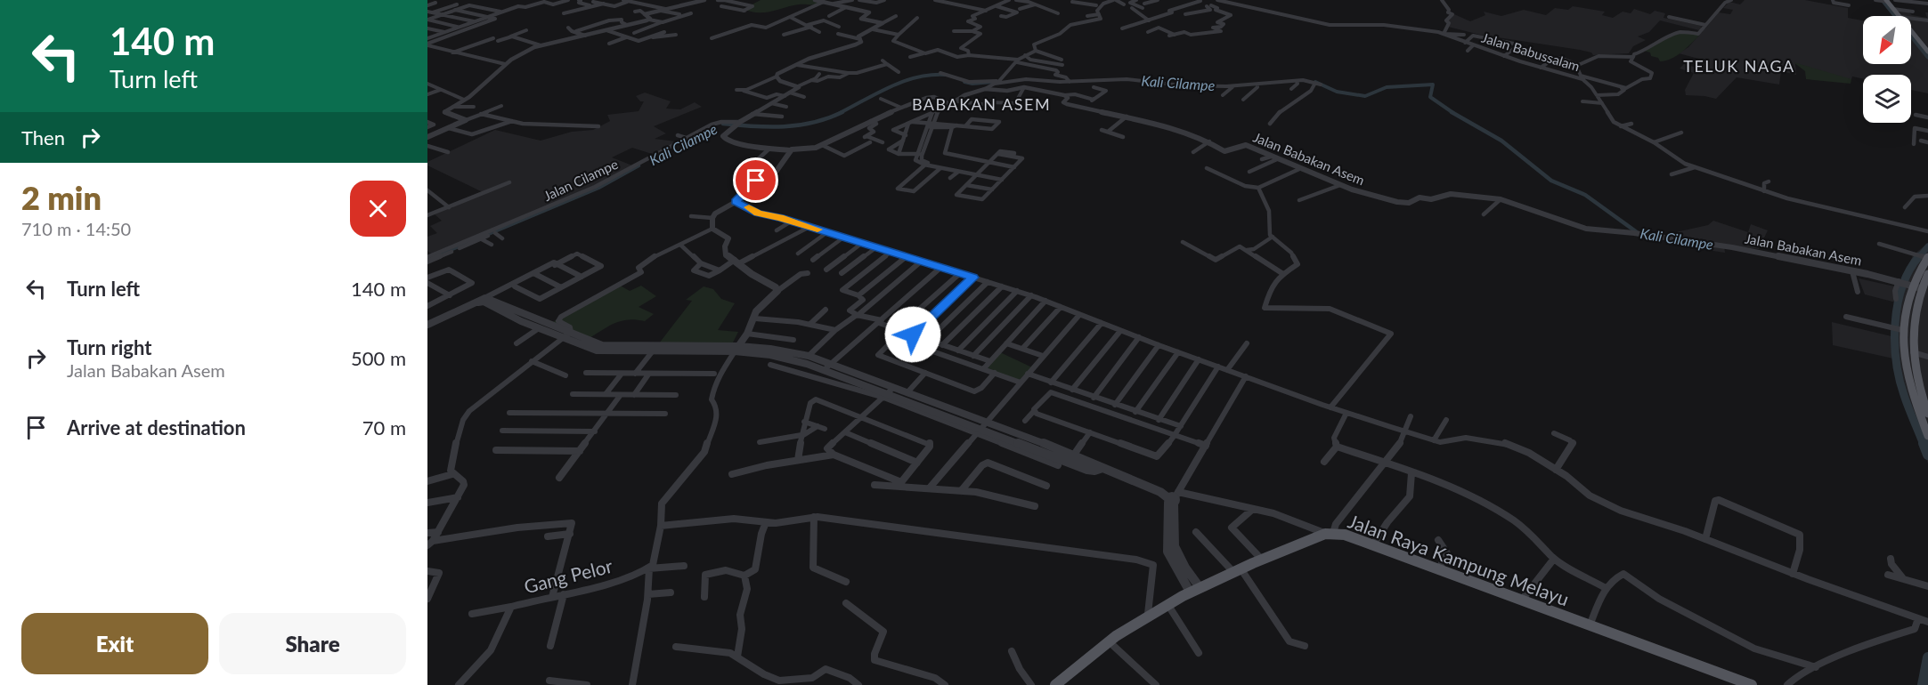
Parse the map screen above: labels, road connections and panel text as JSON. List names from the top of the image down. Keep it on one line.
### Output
{"streets":{"main road":["Jalan Raya Kampung Melayu"],"street":["Jalan Babussalam","Jalan Babakan Asem","Jalan Cilampe","Gang Pelor"]},"districts":["TELUK NAGA","BABAKAN ASEM"],"water":["Kali Cilampe"],"north":"bottom left","page":{"turn":["140 m","Turn left"],"then":"Then","heading":["2 min","710 m · 14:50"],"list":[{"name":"Turn left","value":"140 m"},{"name":"Turn right","note":"Jalan Babakan Asem","value":"500 m"},{"name":"Arrive at destination","value":"70 m"}],"buttons":["Exit","Share"]}}
